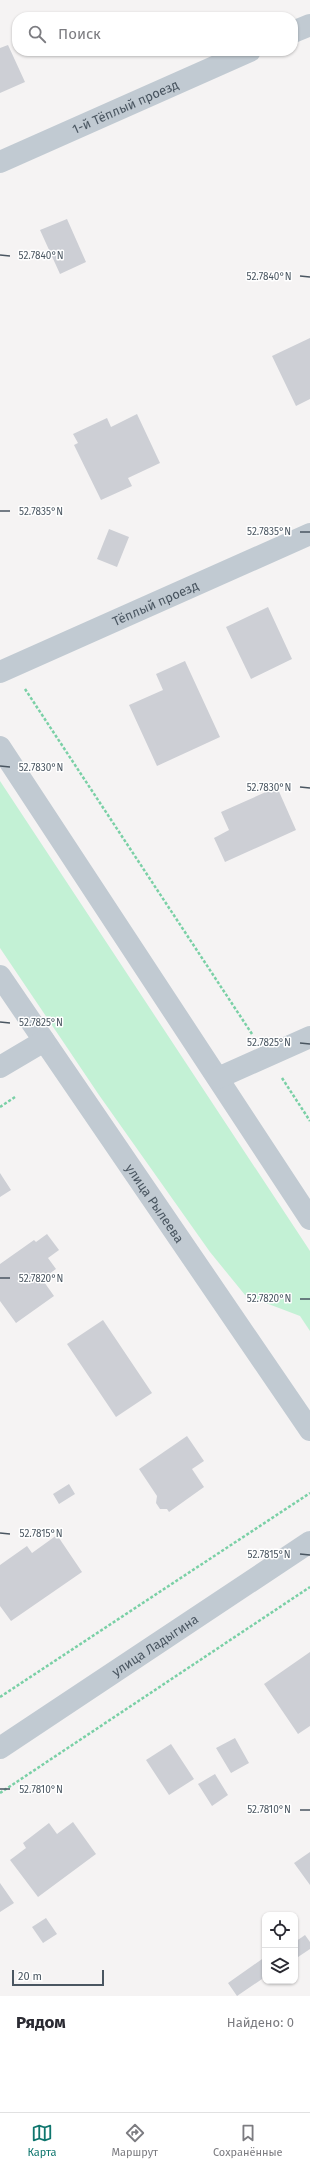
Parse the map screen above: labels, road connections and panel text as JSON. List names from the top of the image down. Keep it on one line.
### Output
{"streets":{"street":["1-й Тёплый проезд","Тёплый проезд","улица Рылеева","улица Ладыгина"]},"scale_bar":"20 m","page":{"search":"Поиск","scale":"20 m","heading":["Рядом","Найдено: 0"],"nav":["Карта","Маршрут","Сохранённые"]},"coordinates":["52.7840°N","52.7835°N","52.7830°N","52.7825°N","52.7820°N","52.7815°N","52.7810°N"]}
